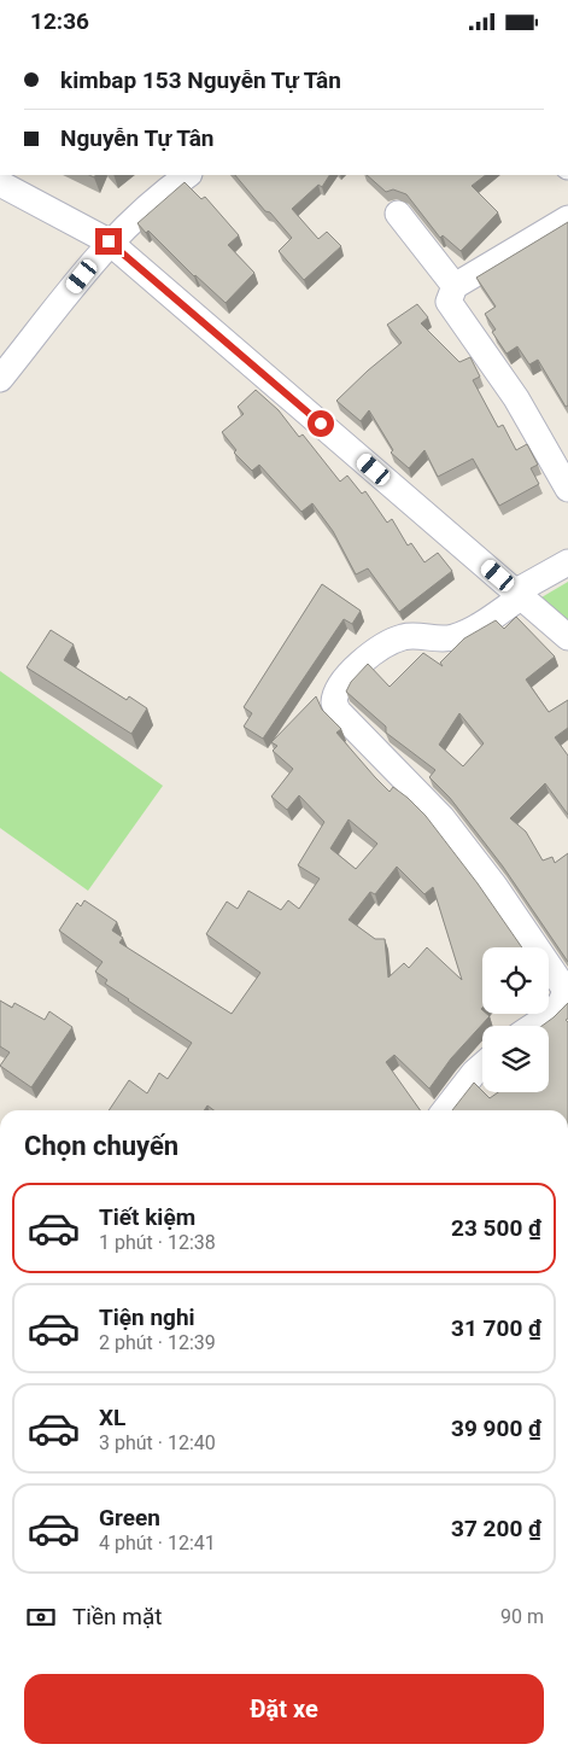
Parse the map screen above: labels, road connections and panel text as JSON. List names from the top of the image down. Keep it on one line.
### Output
{"page":{"status":"12:36","banner":["kimbap 153 Nguyễn Tự Tân","Nguyễn Tự Tân"],"heading":"Chọn chuyến","list":[{"name":"Tiết kiệm","note":"1 phút · 12:38","value":"23 500 ₫"},{"name":"Tiện nghi","note":"2 phút · 12:39","value":"31 700 ₫"},{"name":"XL","note":"3 phút · 12:40","value":"39 900 ₫"},{"name":"Green","note":"4 phút · 12:41","value":"37 200 ₫"}],"pay":["Tiền mặt","90 m"],"buttons":"Đặt xe"}}
